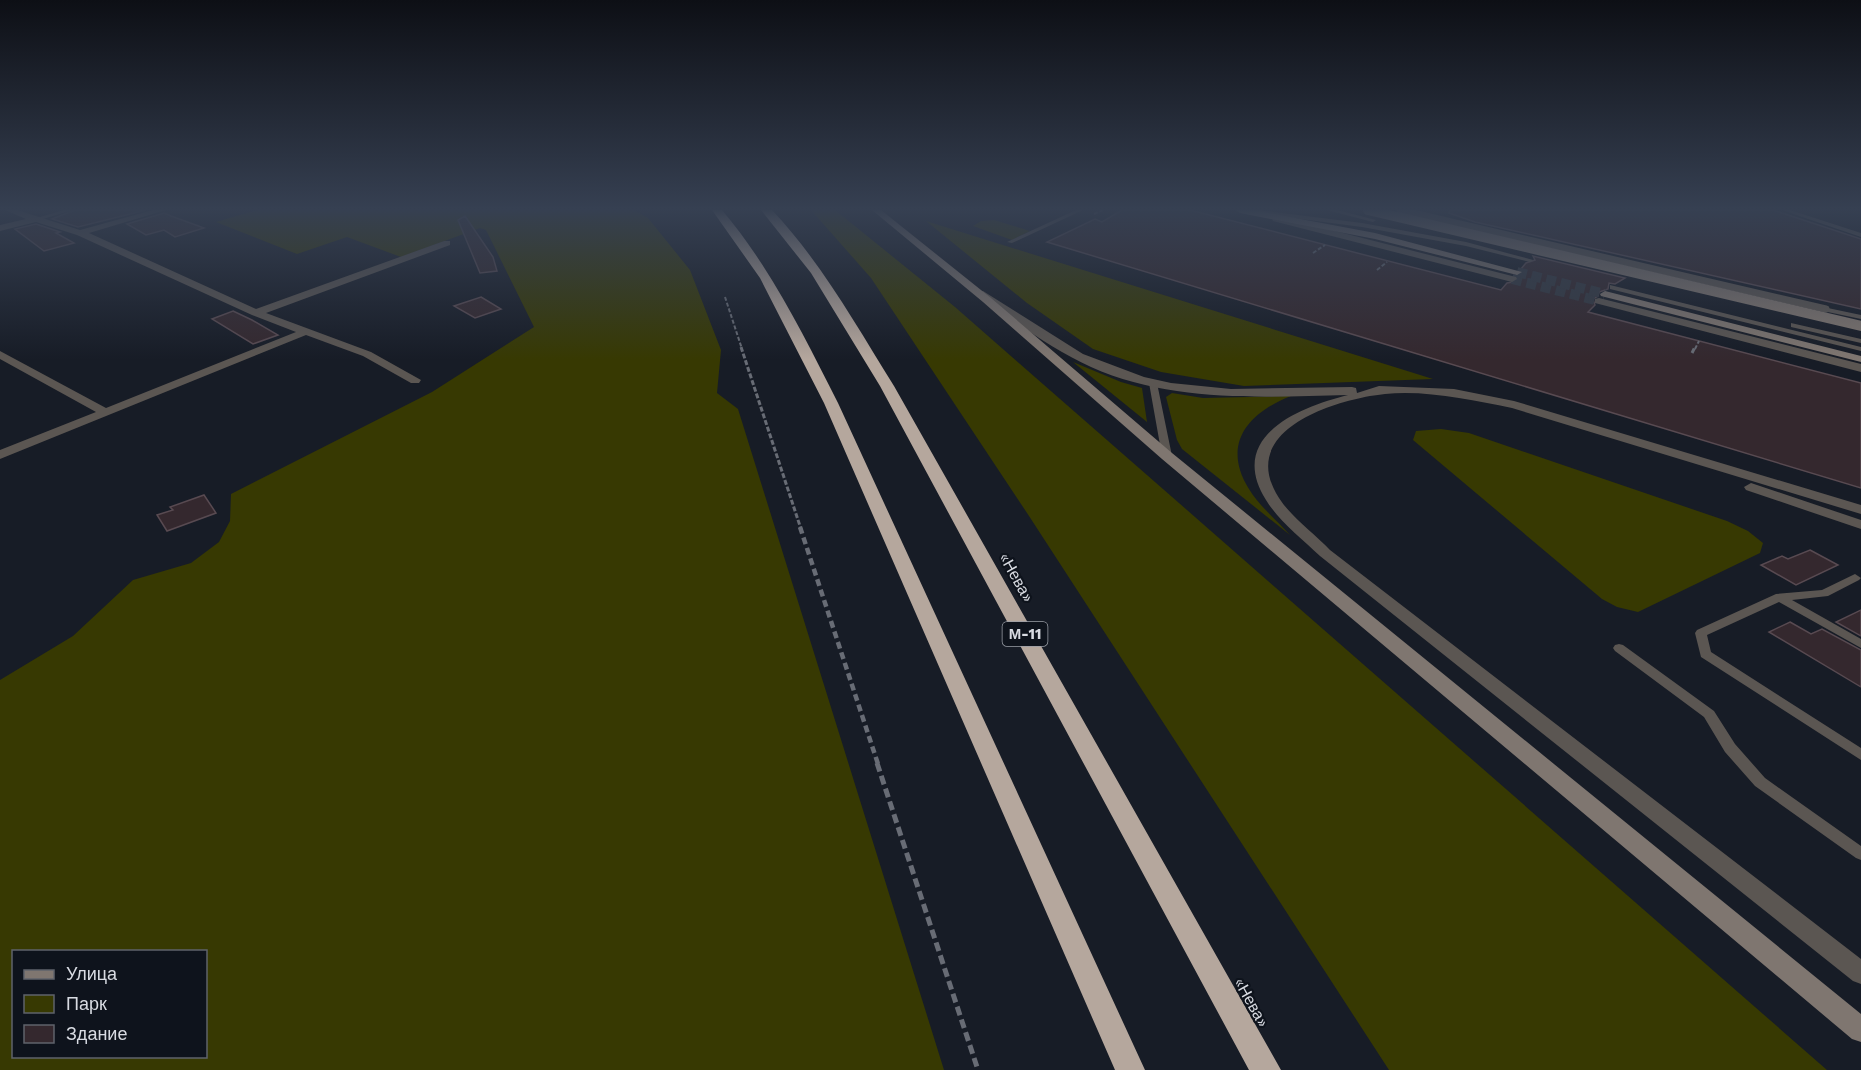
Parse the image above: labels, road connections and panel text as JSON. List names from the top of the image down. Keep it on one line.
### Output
{"streets":{"highway":["«Нева»","М-11"]},"legend":["Улица","Парк","Здание"]}
